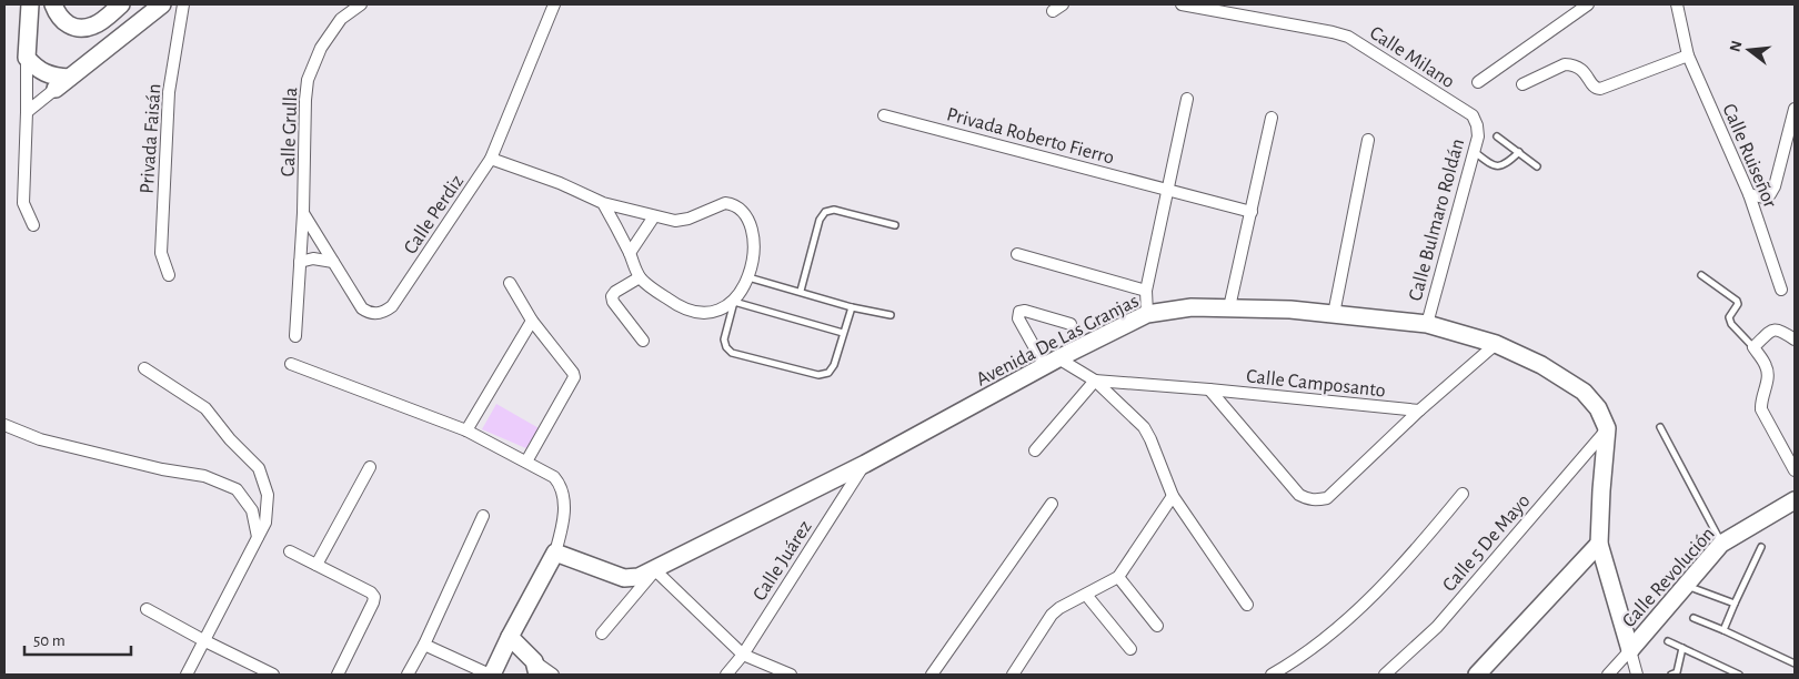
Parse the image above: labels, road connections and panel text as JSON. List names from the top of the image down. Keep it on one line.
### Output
{"streets":{"street":["Calle Milano","Calle Grulla","Privada Roberto Fierro","Privada Faisán","Calle Ruiseñor","Calle Perdiz","Calle Bulmaro Roldán","Avenida De Las Granjas","Calle Camposanto","Calle 5 De Mayo","Calle Juárez","Calle Revolución"]},"crossings":[["Calle Milano","Calle Bulmaro Roldán"],["Calle Grulla","Calle Perdiz"],["Calle Bulmaro Roldán","Avenida De Las Granjas"],["Avenida De Las Granjas","Calle Camposanto"],["Avenida De Las Granjas","Calle 5 De Mayo"],["Avenida De Las Granjas","Calle Juárez"]],"scale_bar":"50 m","north":"left"}
